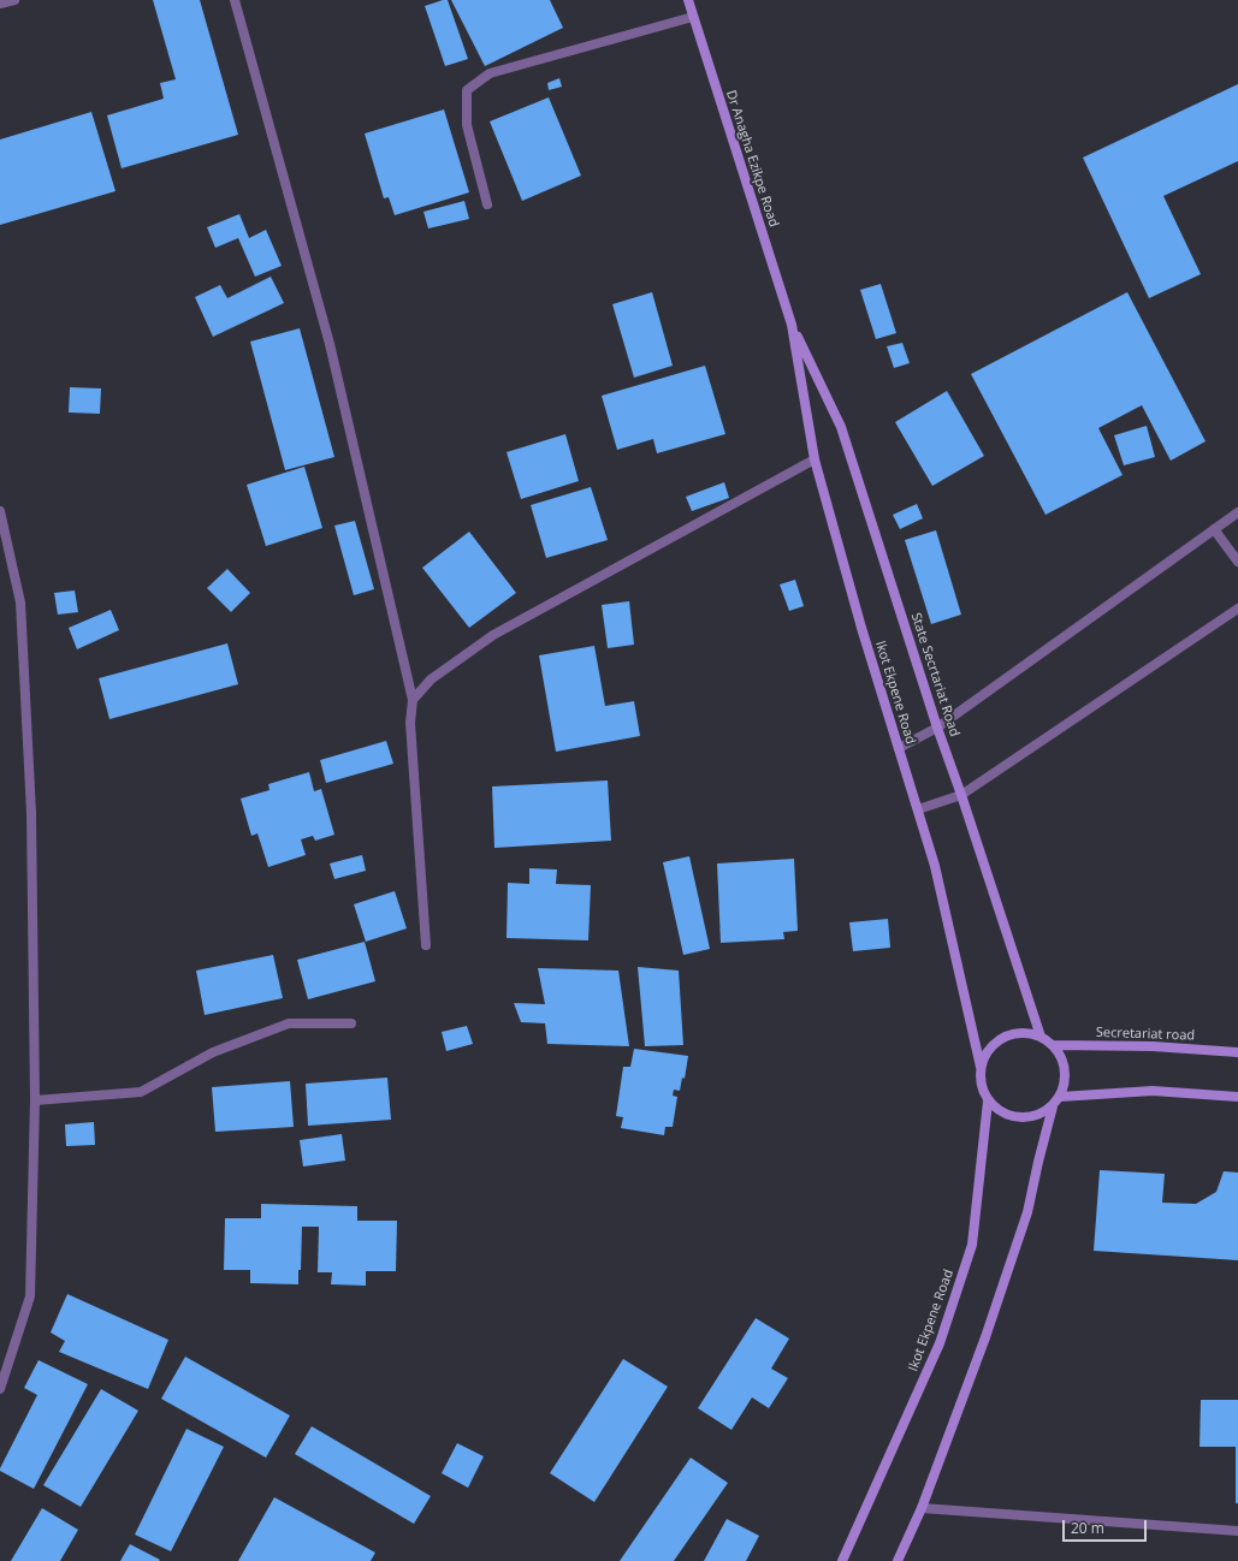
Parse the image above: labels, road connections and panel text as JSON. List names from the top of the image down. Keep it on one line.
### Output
{"streets":{"street":["Dr Anagha Ezikpe Road","State Secrtariat Road","Ikot Ekpene Road","Secretariat road"]},"crossings":[["Dr Anagha Ezikpe Road","State Secrtariat Road"],["Dr Anagha Ezikpe Road","Ikot Ekpene Road"],["State Secrtariat Road","Ikot Ekpene Road"],["State Secrtariat Road","Secretariat road"],["Ikot Ekpene Road","Secretariat road"]],"scale_bar":"20 m"}
